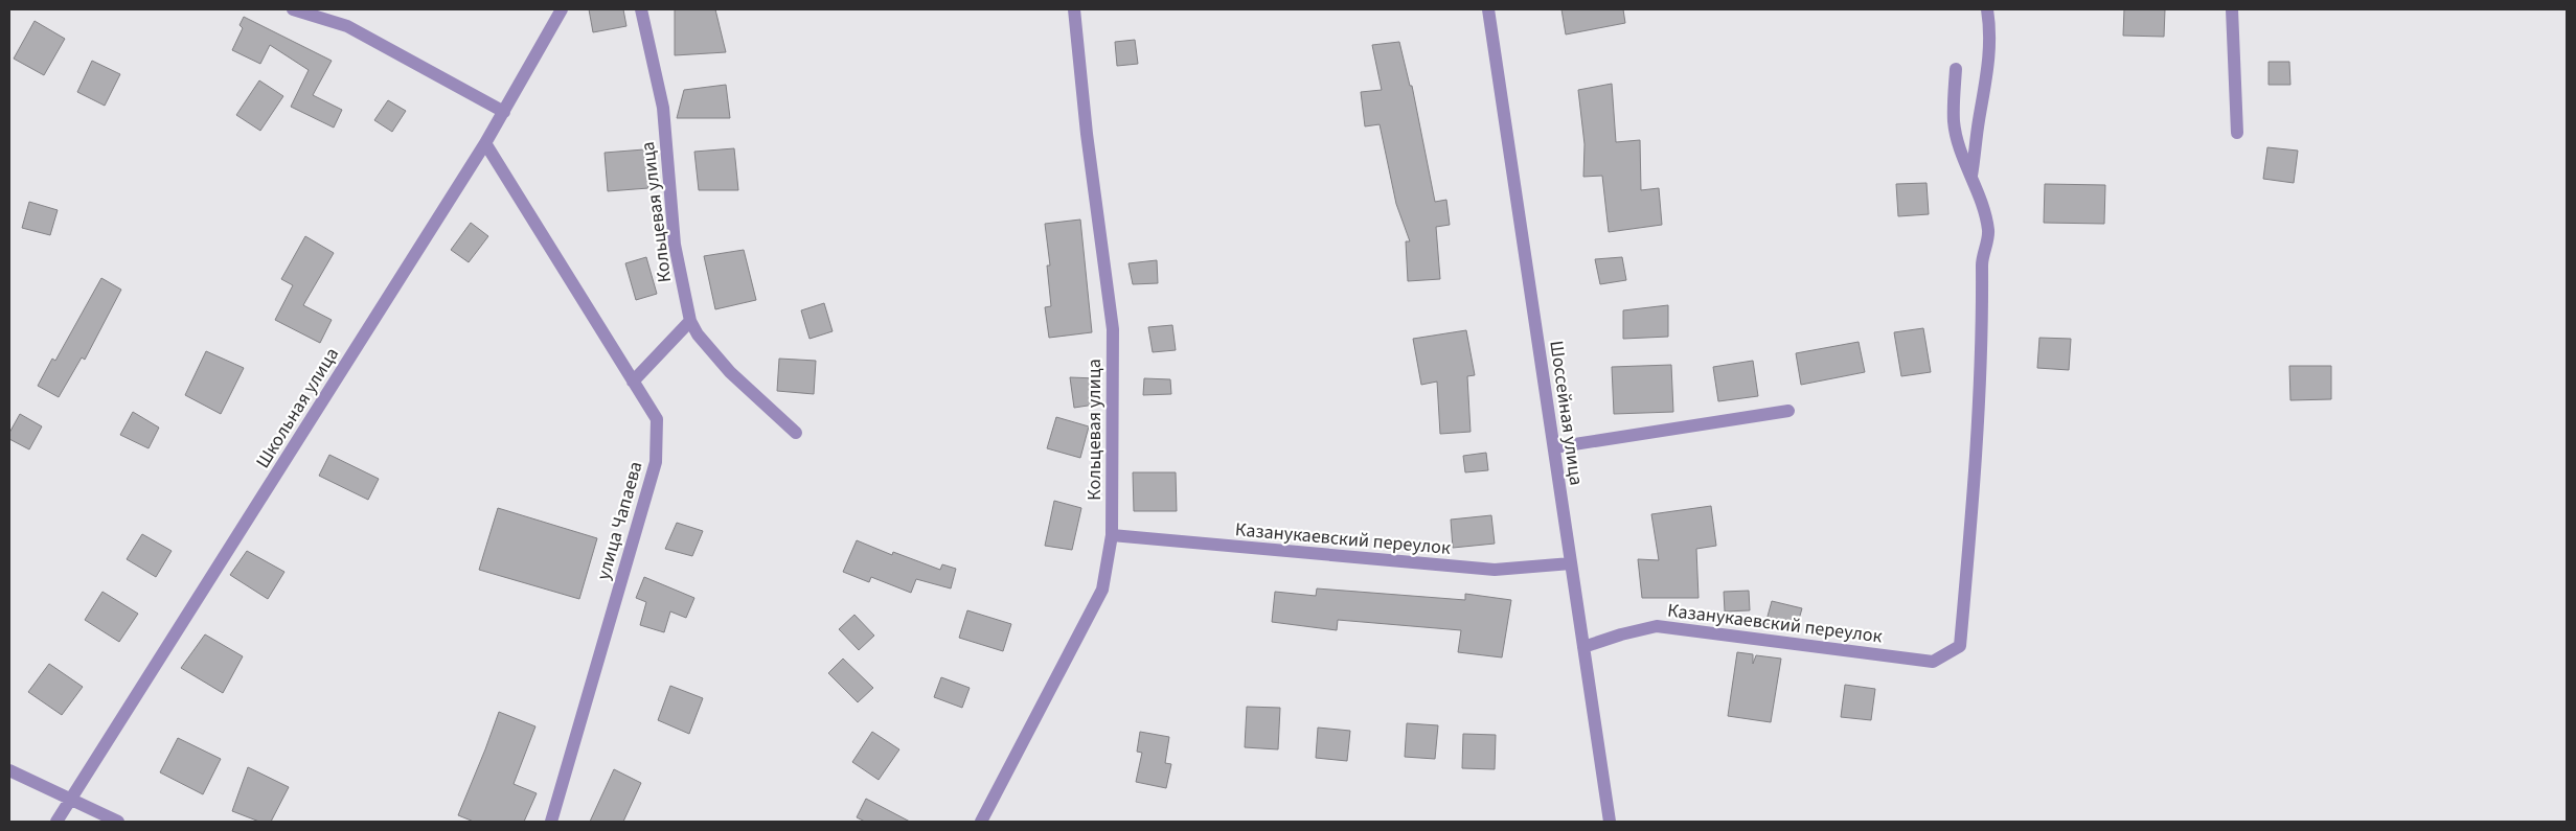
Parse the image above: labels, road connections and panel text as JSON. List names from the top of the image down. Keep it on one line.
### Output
{"streets":{"street":["Кольцевая улица","Школьная улица","Шоссейная улица","улица Чапаева","Казанукаевский переулок"]},"crossings":[["Кольцевая улица","Казанукаевский переулок"],["Школьная улица","улица Чапаева"],["Шоссейная улица","Казанукаевский переулок"]]}
